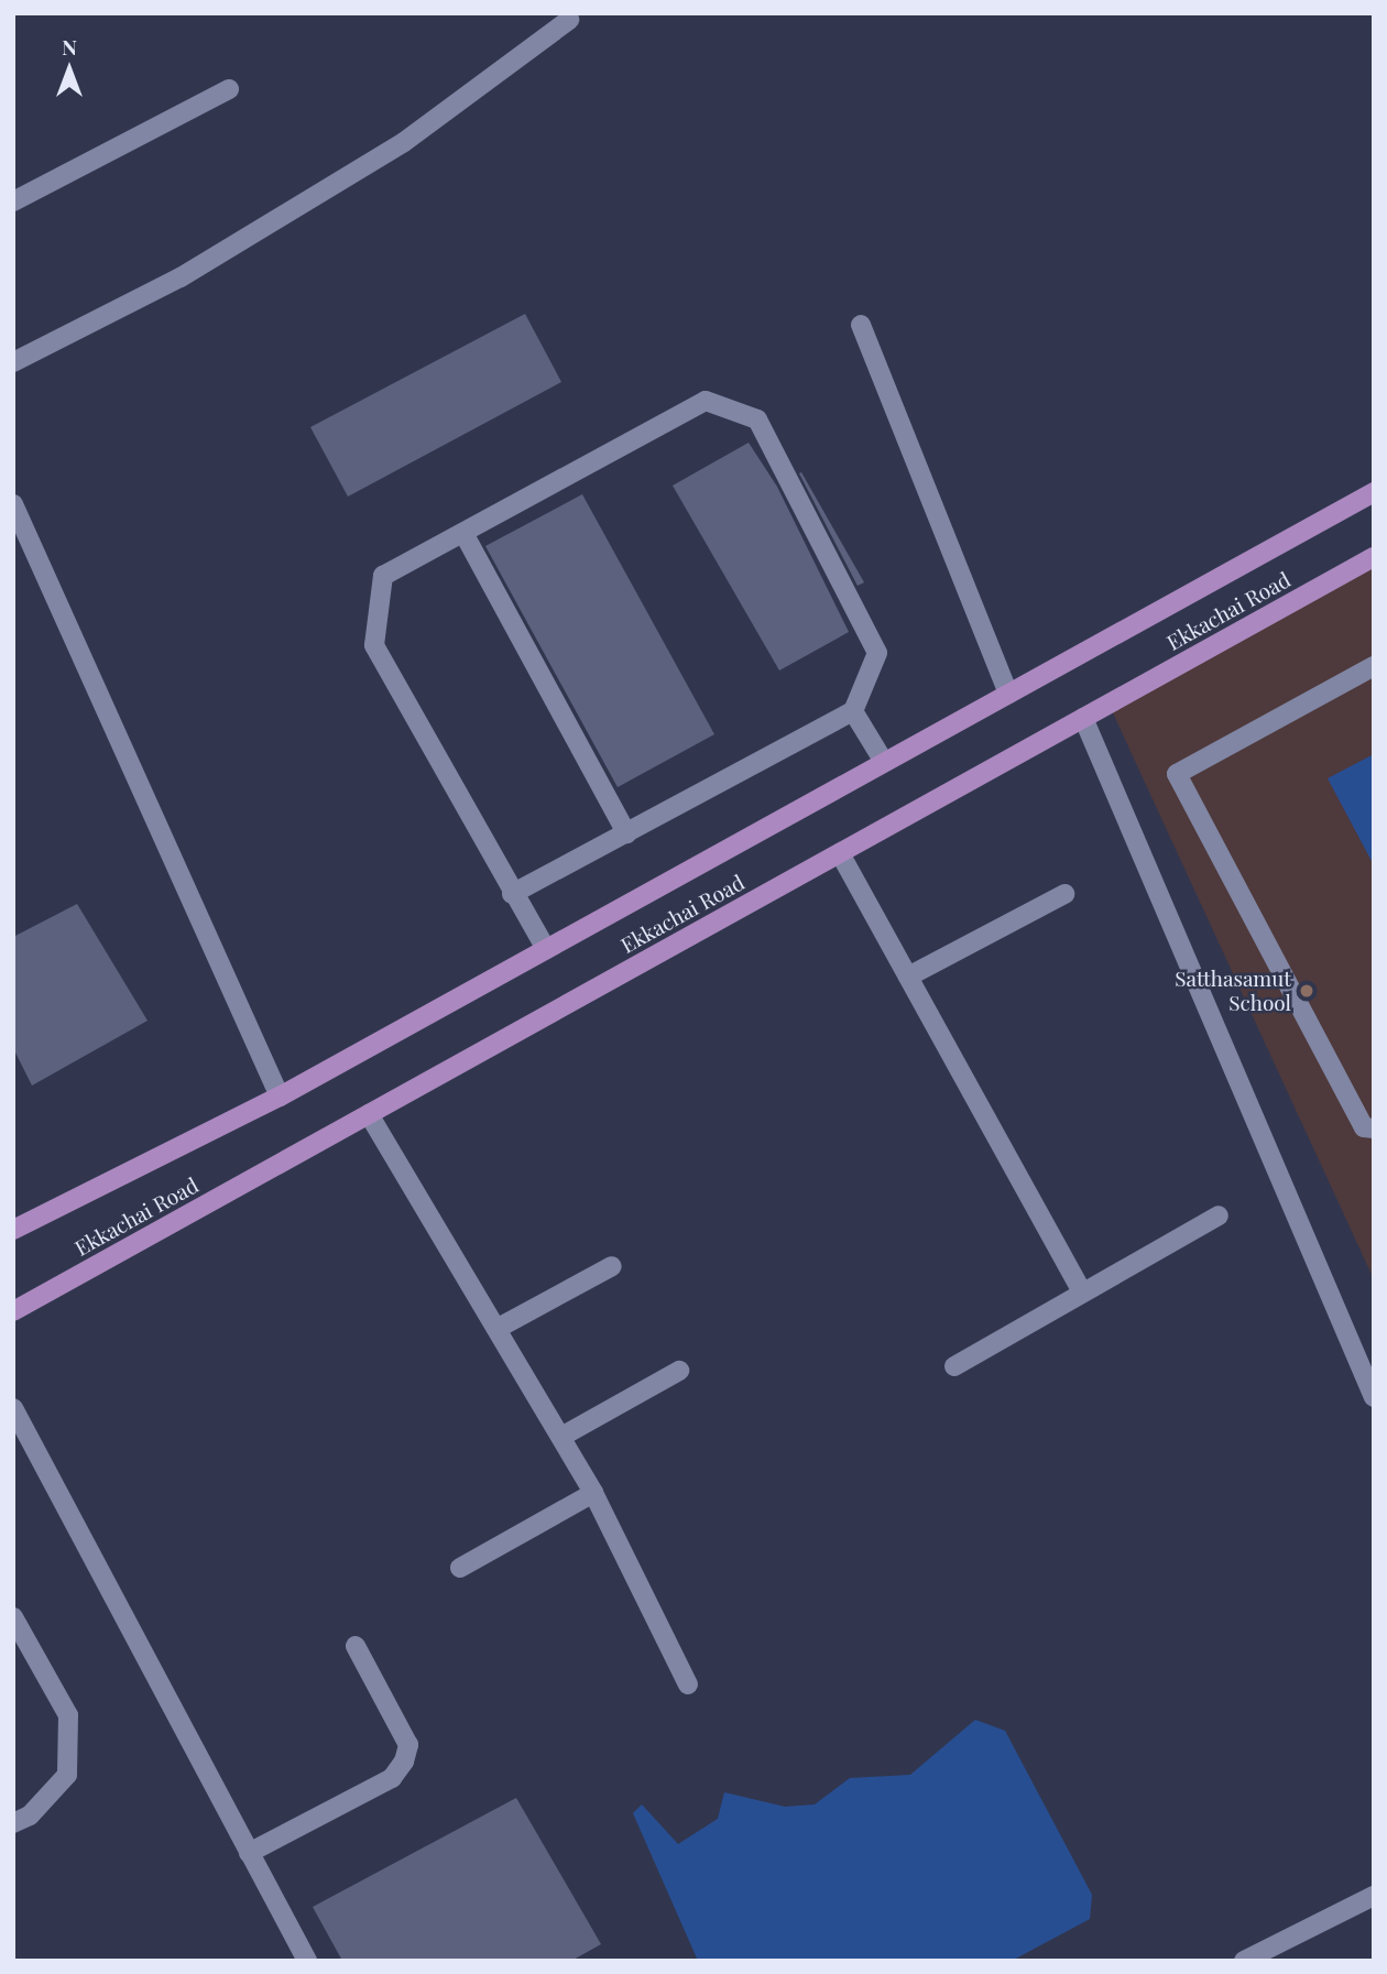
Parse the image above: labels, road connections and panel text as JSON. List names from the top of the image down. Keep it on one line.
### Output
{"streets":{"main road":["Ekkachai Road"]},"places":["Satthasamut School"],"north":"top"}
